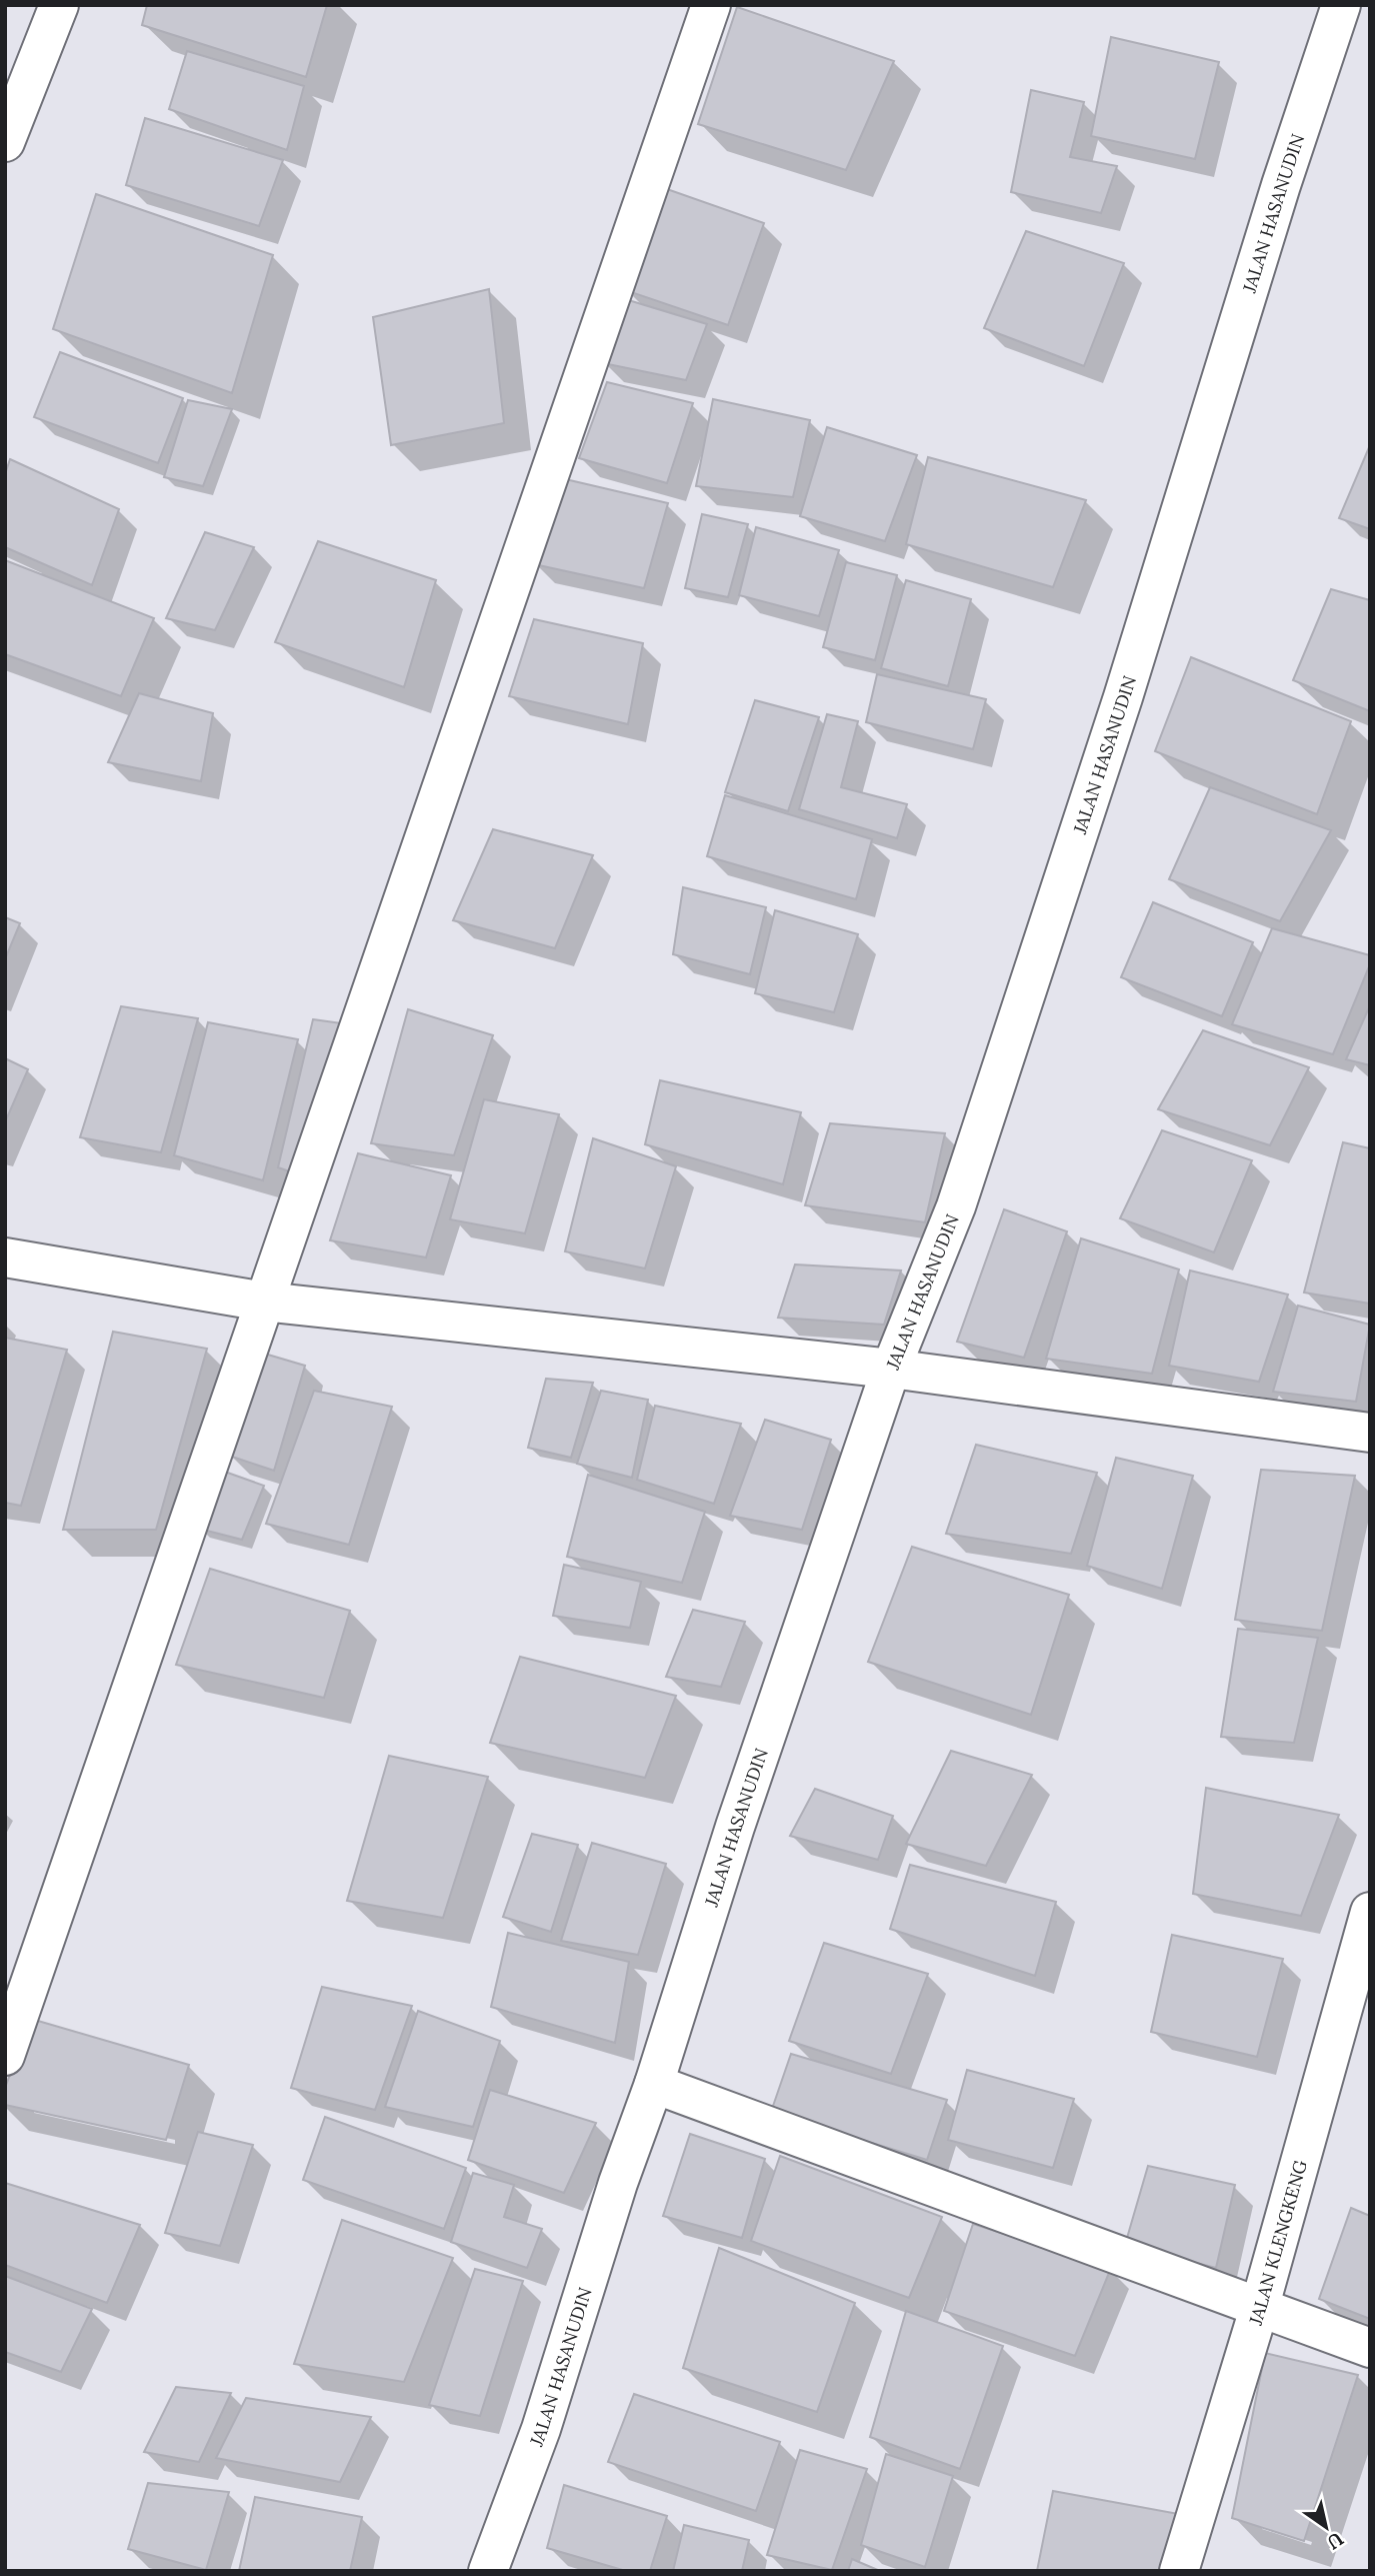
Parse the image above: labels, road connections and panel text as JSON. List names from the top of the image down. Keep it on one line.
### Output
{"streets":{"street":["JALAN HASANUDIN","JALAN KLENGKENG"]},"north":"bottom right"}
